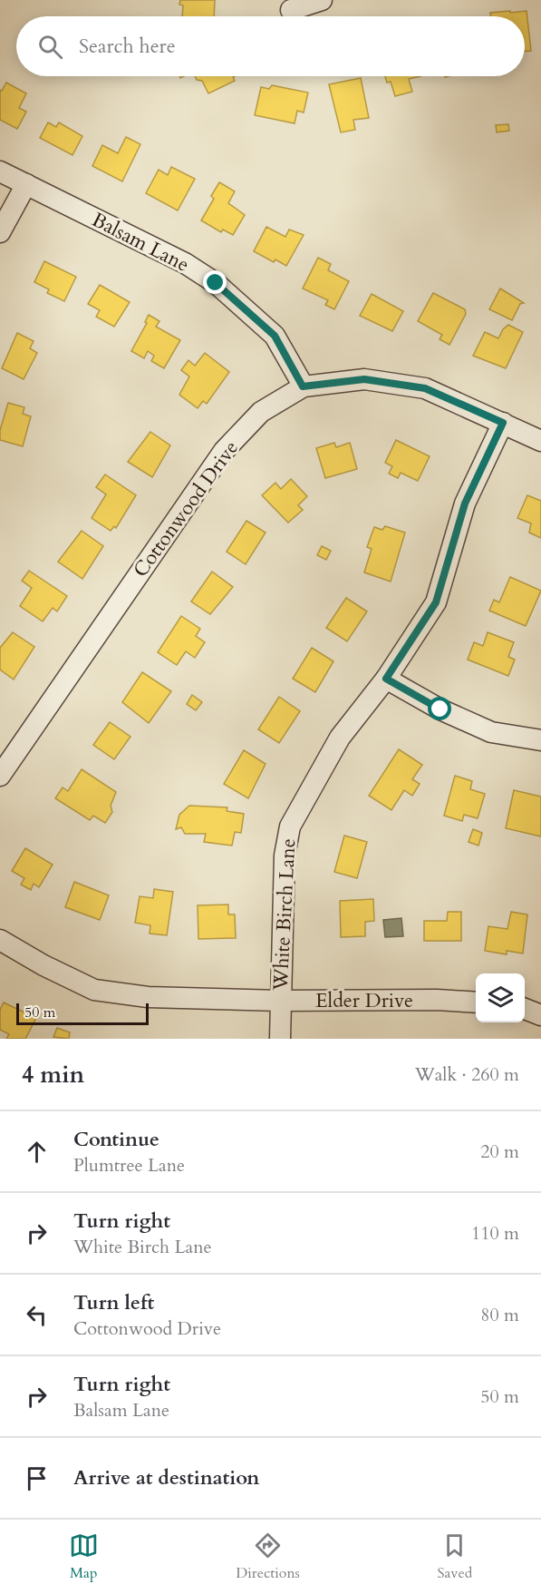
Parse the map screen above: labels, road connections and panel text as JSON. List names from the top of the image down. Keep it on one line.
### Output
{"streets":{"street":["Balsam Lane","Cottonwood Drive","White Birch Lane","Elder Drive"]},"crossings":[["Balsam Lane","Cottonwood Drive"],["Cottonwood Drive","White Birch Lane"],["White Birch Lane","Elder Drive"]],"scale_bar":"50 m","page":{"search":"Search here","scale":"50 m","heading":["4 min","Walk · 260 m"],"list":[["Continue","Plumtree Lane","20 m"],["Turn right","White Birch Lane","110 m"],["Turn left","Cottonwood Drive","80 m"],["Turn right","Balsam Lane","50 m"],"Arrive at destination"],"nav":["Map","Directions","Saved"]}}
